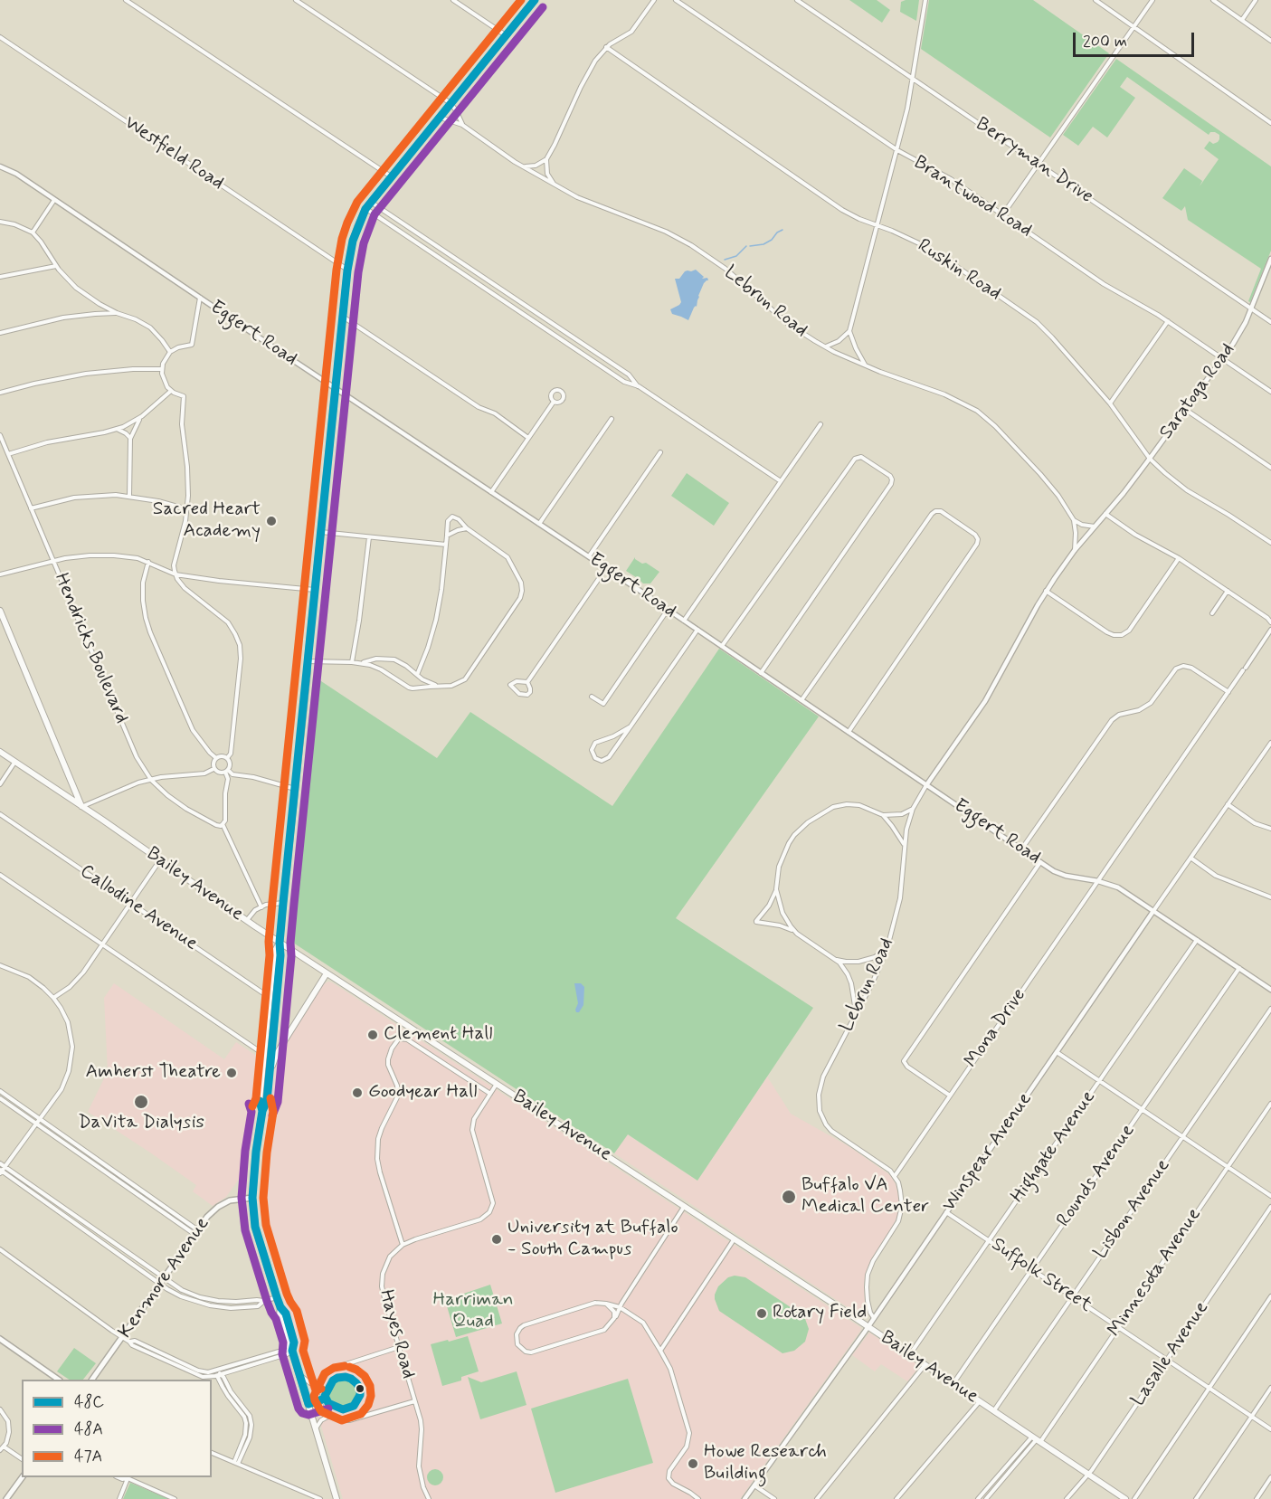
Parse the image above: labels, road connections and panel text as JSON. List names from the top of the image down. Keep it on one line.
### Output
{"streets":{"main road":["Bailey Avenue","Kenmore Avenue"],"street":["Westfield Road","Berryman Drive","Brantwood Road","Ruskin Road","Lebrun Road","Eggert Road","Saratoga Road","Hendricks Boulevard","Callodine Avenue","Mona Drive","Highgate Avenue","Winspear Avenue","Rounds Avenue","Lisbon Avenue","Minnesota Avenue","Suffolk Street","Hayes Road","Lasalle Avenue"]},"crossings":[["Berryman Drive","Saratoga Road"],["Brantwood Road","Saratoga Road"],["Ruskin Road","Saratoga Road"],["Lebrun Road","Eggert Road"],["Lebrun Road","Saratoga Road"],["Lebrun Road","Mona Drive"],["Eggert Road","Mona Drive"],["Eggert Road","Highgate Avenue"],["Eggert Road","Winspear Avenue"],["Eggert Road","Rounds Avenue"],["Bailey Avenue","Highgate Avenue"],["Bailey Avenue","Winspear Avenue"],["Bailey Avenue","Rounds Avenue"],["Bailey Avenue","Lisbon Avenue"],["Bailey Avenue","Minnesota Avenue"],["Bailey Avenue","Lasalle Avenue"],["Highgate Avenue","Suffolk Street"],["Winspear Avenue","Suffolk Street"],["Rounds Avenue","Suffolk Street"],["Lisbon Avenue","Suffolk Street"],["Minnesota Avenue","Suffolk Street"],["Suffolk Street","Lasalle Avenue"]],"parks":["Harriman Quad"],"places":["Sacred Heart Academy","Clement Hall","Amherst Theatre","Goodyear Hall","DaVita Dialysis","Buffalo VA Medical Center","University at Buffalo - South Campus","Rotary Field","Howe Research Building"],"lines":["transit line 48C","transit line 47A","transit line 48A"],"legend":["48C","48A","47A"],"scale_bar":"200 m"}
